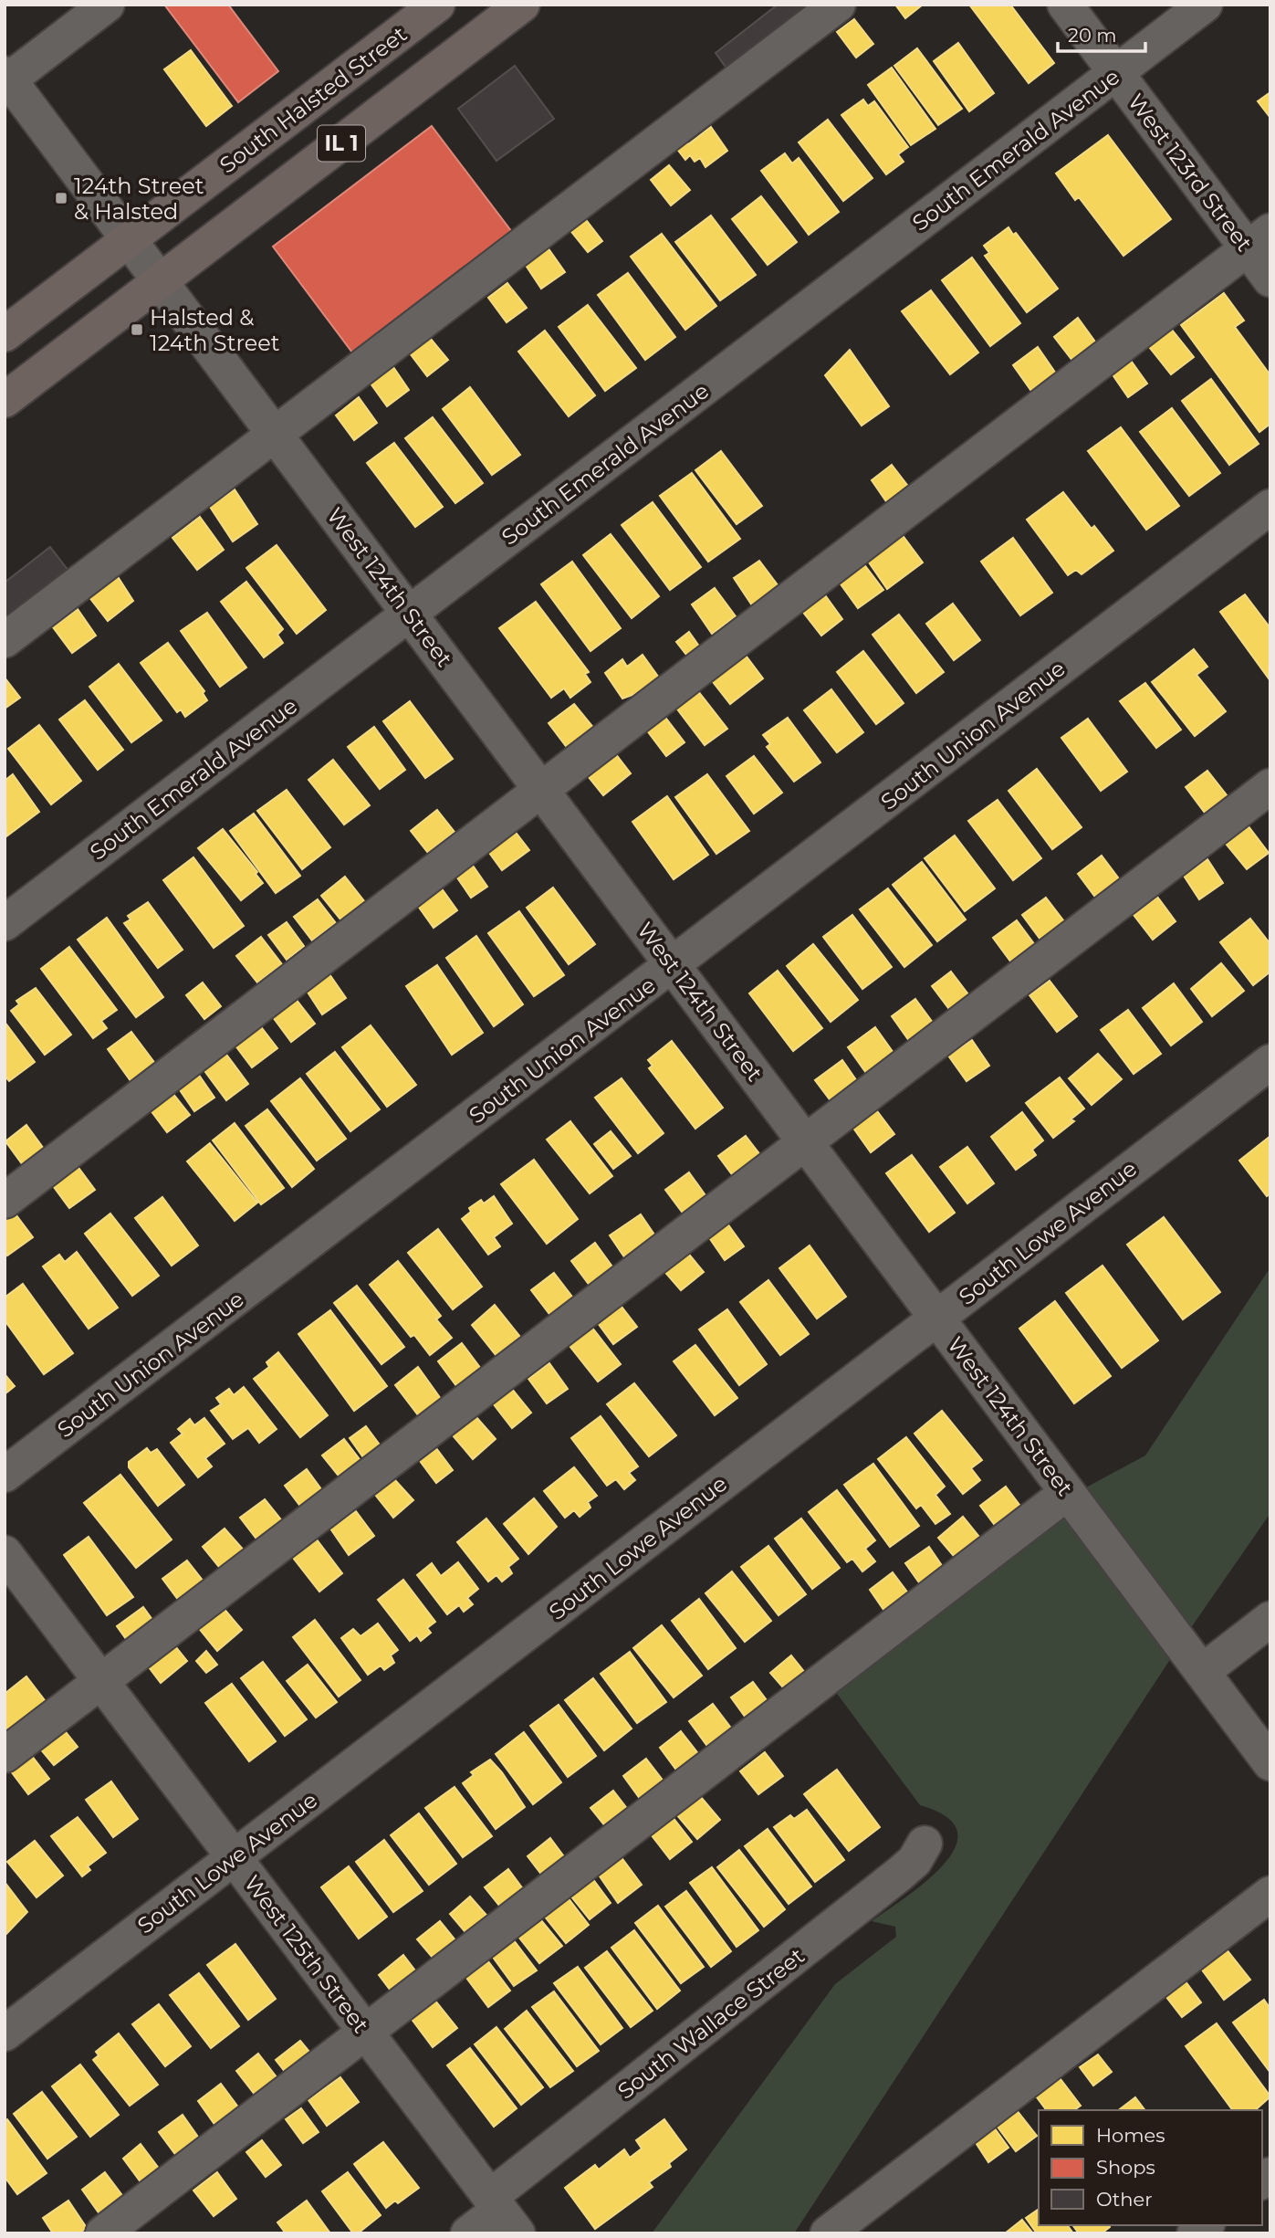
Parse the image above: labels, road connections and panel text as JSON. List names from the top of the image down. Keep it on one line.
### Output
{"streets":{"main road":["South Halsted Street","IL 1"],"street":["South Emerald Avenue","West 123rd Street","West 124th Street","South Union Avenue","South Lowe Avenue","West 125th Street","South Wallace Street"]},"crossings":[["South Halsted Street","West 124th Street"],["IL 1","West 124th Street"],["South Emerald Avenue","West 123rd Street"],["South Emerald Avenue","West 124th Street"],["West 124th Street","South Union Avenue"],["West 124th Street","South Lowe Avenue"],["South Lowe Avenue","West 125th Street"],["West 125th Street","South Wallace Street"]],"places":{"transit":["124th Street & Halsted","Halsted & 124th Street"]},"legend":["Homes","Shops","Other"],"scale_bar":"20 m"}
